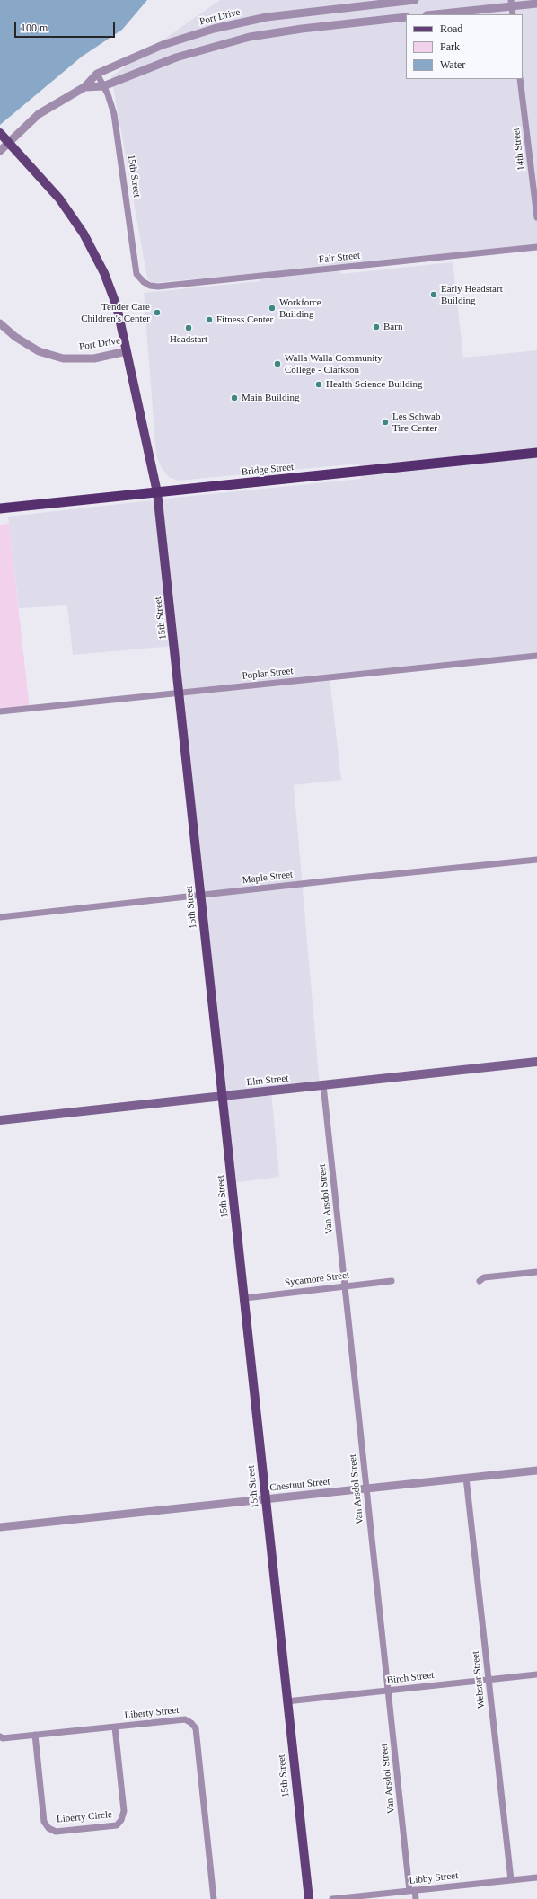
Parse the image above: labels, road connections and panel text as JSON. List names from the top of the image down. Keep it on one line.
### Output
{"streets":{"highway":["Bridge Street"],"main road":["15th Street","Elm Street"],"street":["Port Drive","14th Street","Fair Street","Poplar Street","Maple Street","Van Arsdol Street","Sycamore Street","Chestnut Street","Birch Street","Webster Street","Liberty Street","Liberty Circle","Libby Street"]},"crossings":[["Port Drive","15th Street"],["15th Street","Fair Street"],["15th Street","Bridge Street"],["15th Street","Poplar Street"],["15th Street","Maple Street"],["15th Street","Elm Street"],["15th Street","Sycamore Street"],["15th Street","Chestnut Street"],["15th Street","Birch Street"],["Elm Street","Van Arsdol Street"],["Van Arsdol Street","Sycamore Street"],["Van Arsdol Street","Chestnut Street"],["Van Arsdol Street","Birch Street"],["Van Arsdol Street","Libby Street"],["Chestnut Street","Webster Street"],["Birch Street","Webster Street"],["Webster Street","Libby Street"],["Liberty Street","Liberty Circle"]],"places":["Early Headstart Building","Workforce Building","Tender Care Children's Center","Fitness Center","Barn","Headstart","Walla Walla Community College - Clarkson","Health Science Building","Main Building","Les Schwab Tire Center"],"legend":["Road","Park","Water"],"scale_bar":"100 m"}
